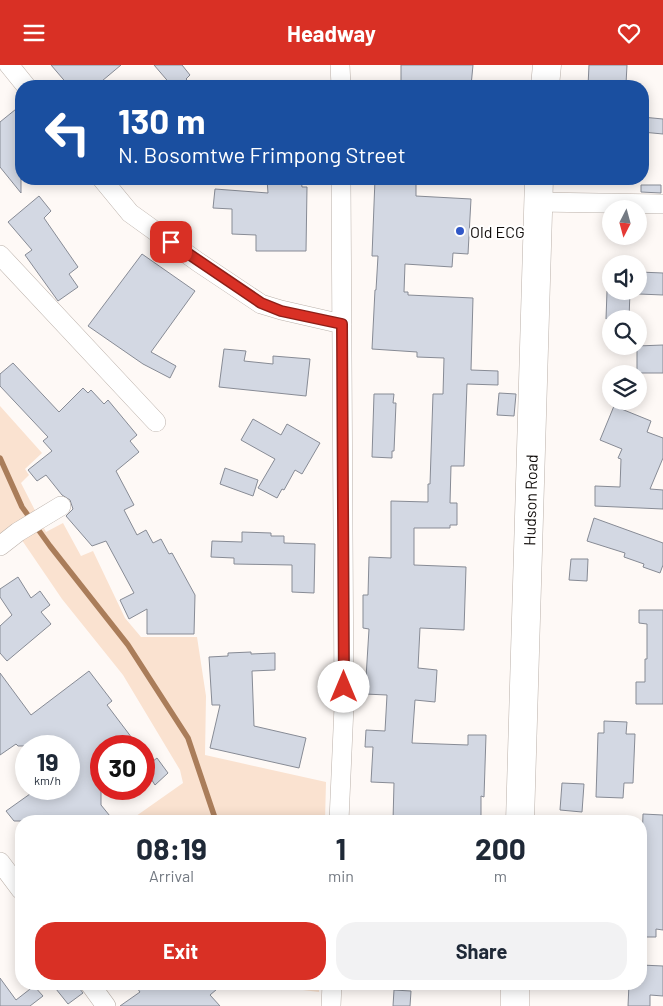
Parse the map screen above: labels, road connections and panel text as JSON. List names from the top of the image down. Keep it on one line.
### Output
{"streets":{"street":["Hudson Road"]},"places":["Old ECG"],"north":"bottom","page":{"header":"Headway","turn":["130 m","N. Bosomtwe Frimpong Street"],"speed":"19 km/h","limit":"30","eta":["08:19","Arrival","1","min","200","m"],"buttons":["Exit","Share"]}}
